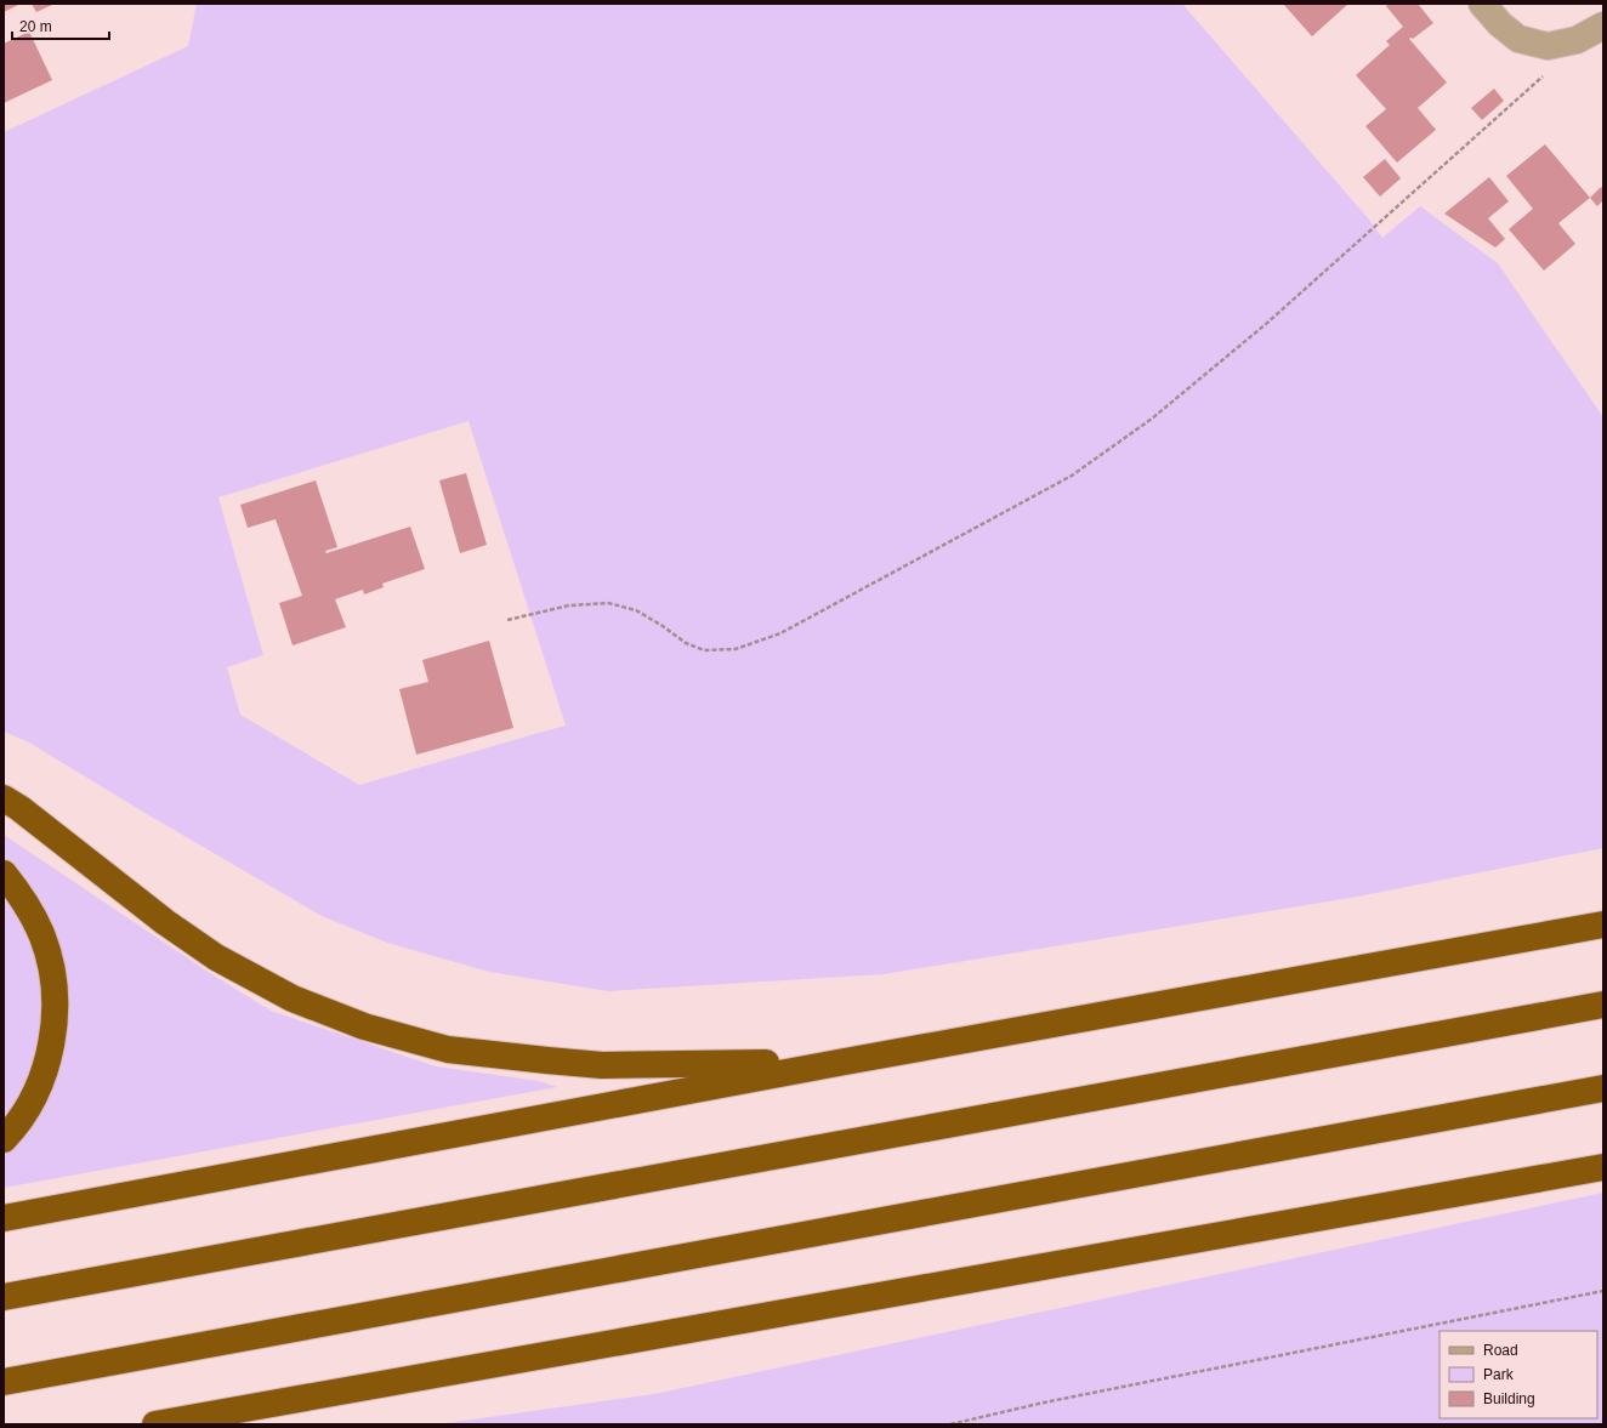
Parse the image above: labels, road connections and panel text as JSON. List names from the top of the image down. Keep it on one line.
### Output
{"legend":["Road","Park","Building"],"scale_bar":"20 m"}
